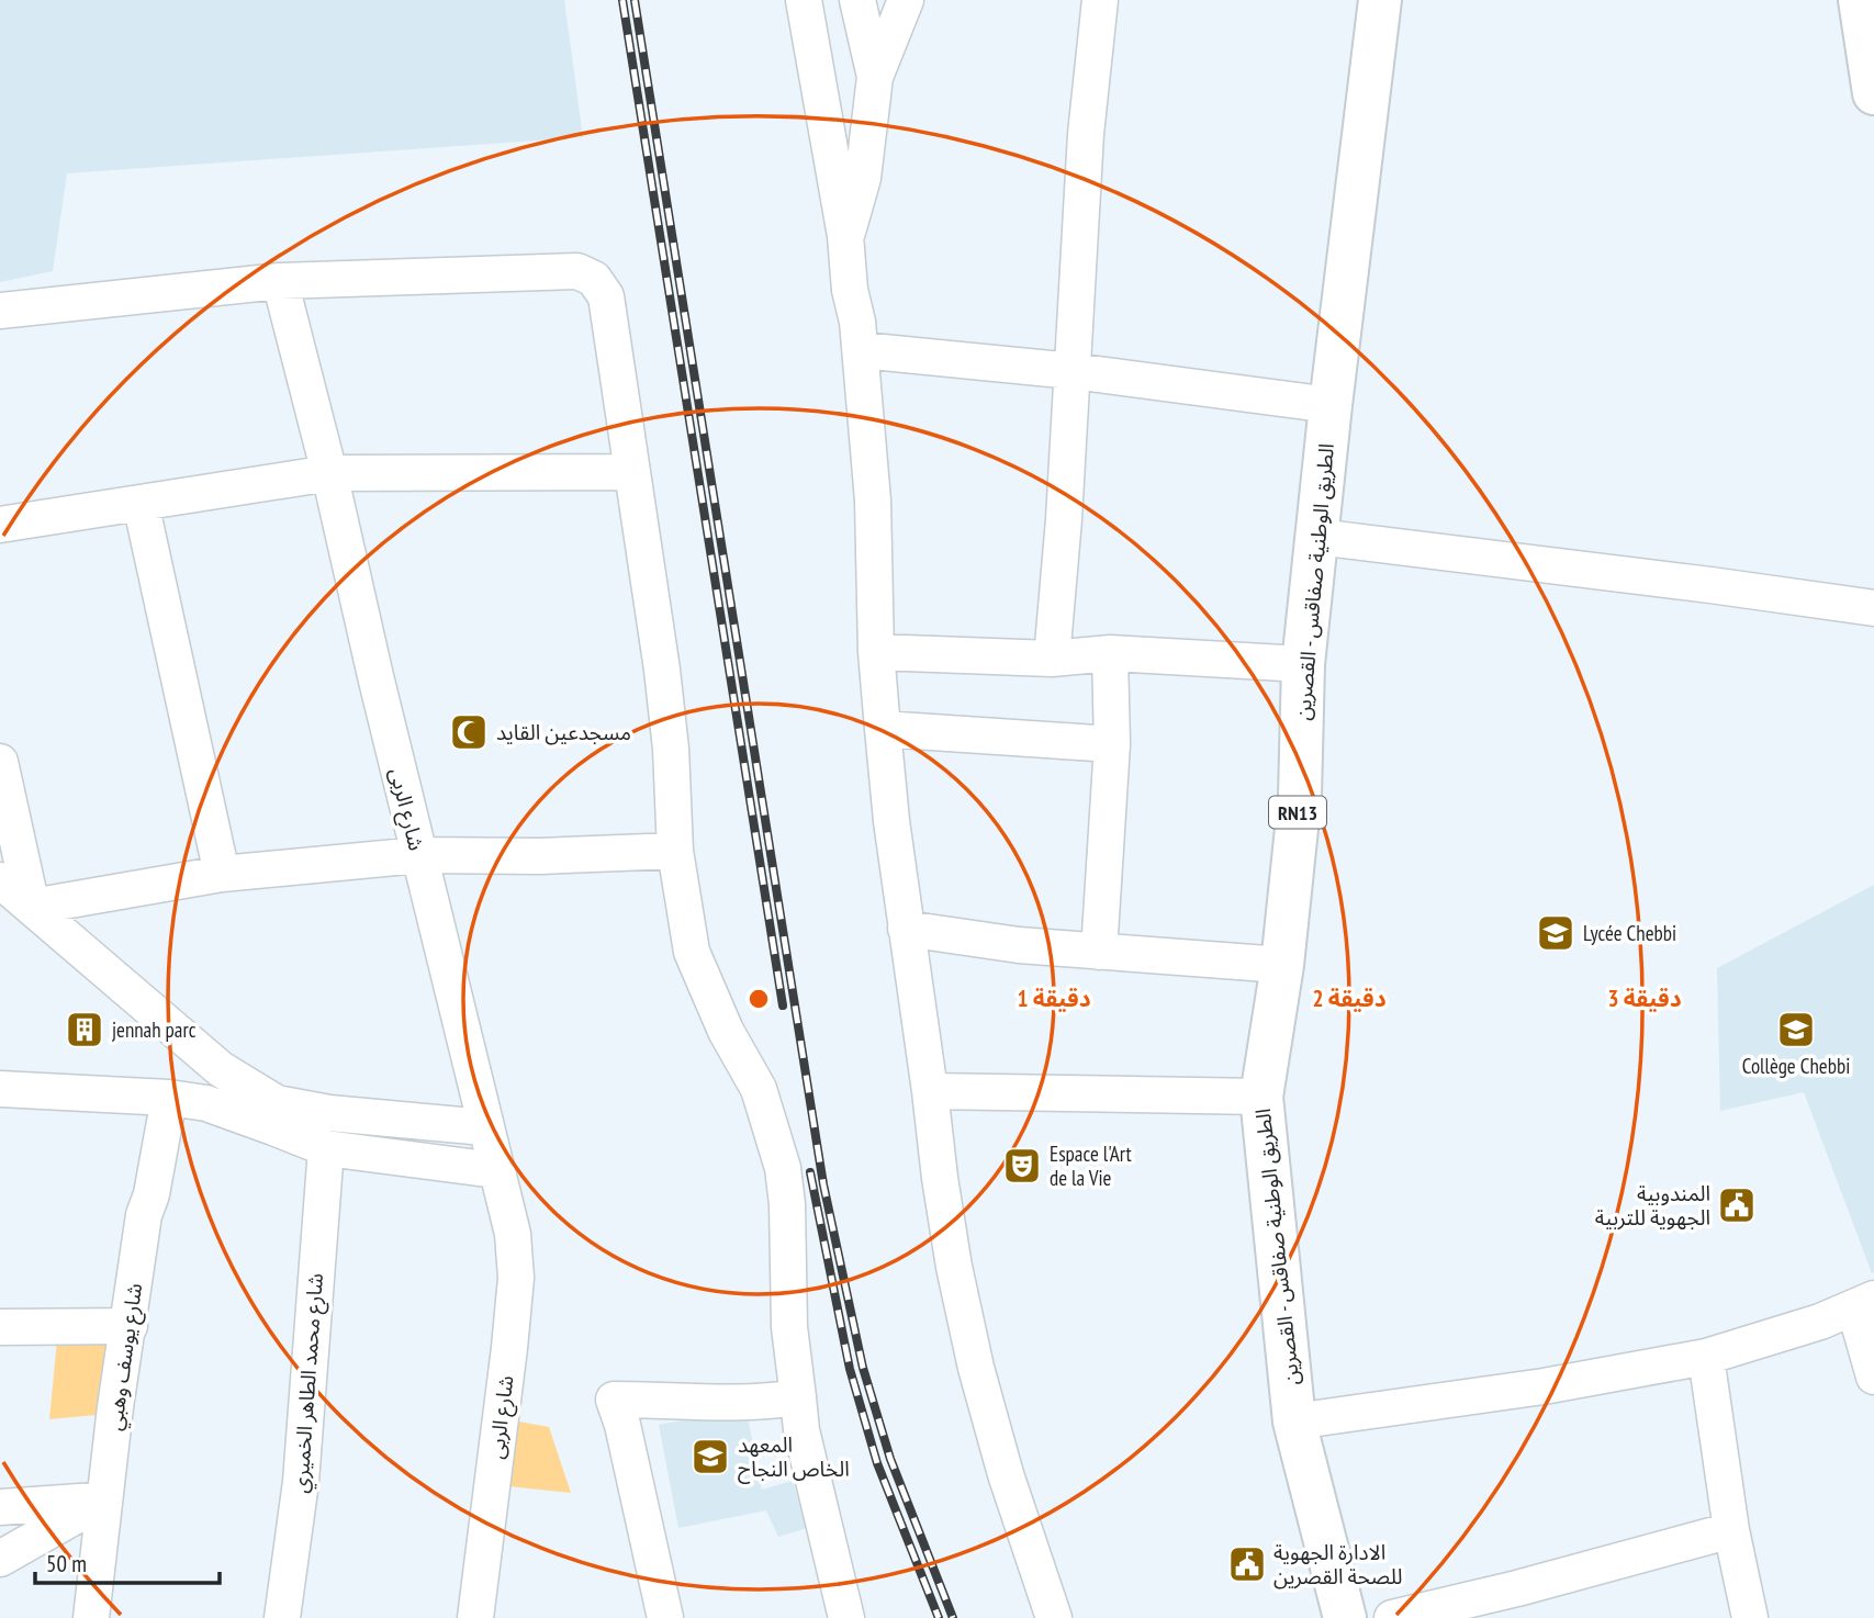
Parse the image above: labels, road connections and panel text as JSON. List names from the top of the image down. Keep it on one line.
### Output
{"streets":{"main road":["الطريق الوطنية صفاقس - القصرين","RN13"],"street":["شارع الربى","شارع يوسف وهبي","شارع محمد الطاهر الخميري"]},"places":{"mosque":["مسجدعين القايد"],"school or university":["Lycée Chebbi","Collège Chebbi","المعهد الخاص النجاح"],"building":["jennah parc"],"theatre":["Espace l'Art de la Vie"],"public building":["المندوبية الجهوية للتربية","الادارة الجهوية للصحة القصرين"]},"scale_bar":"50 m","rings":["1 دقيقة","2 دقيقة","3 دقيقة"]}
